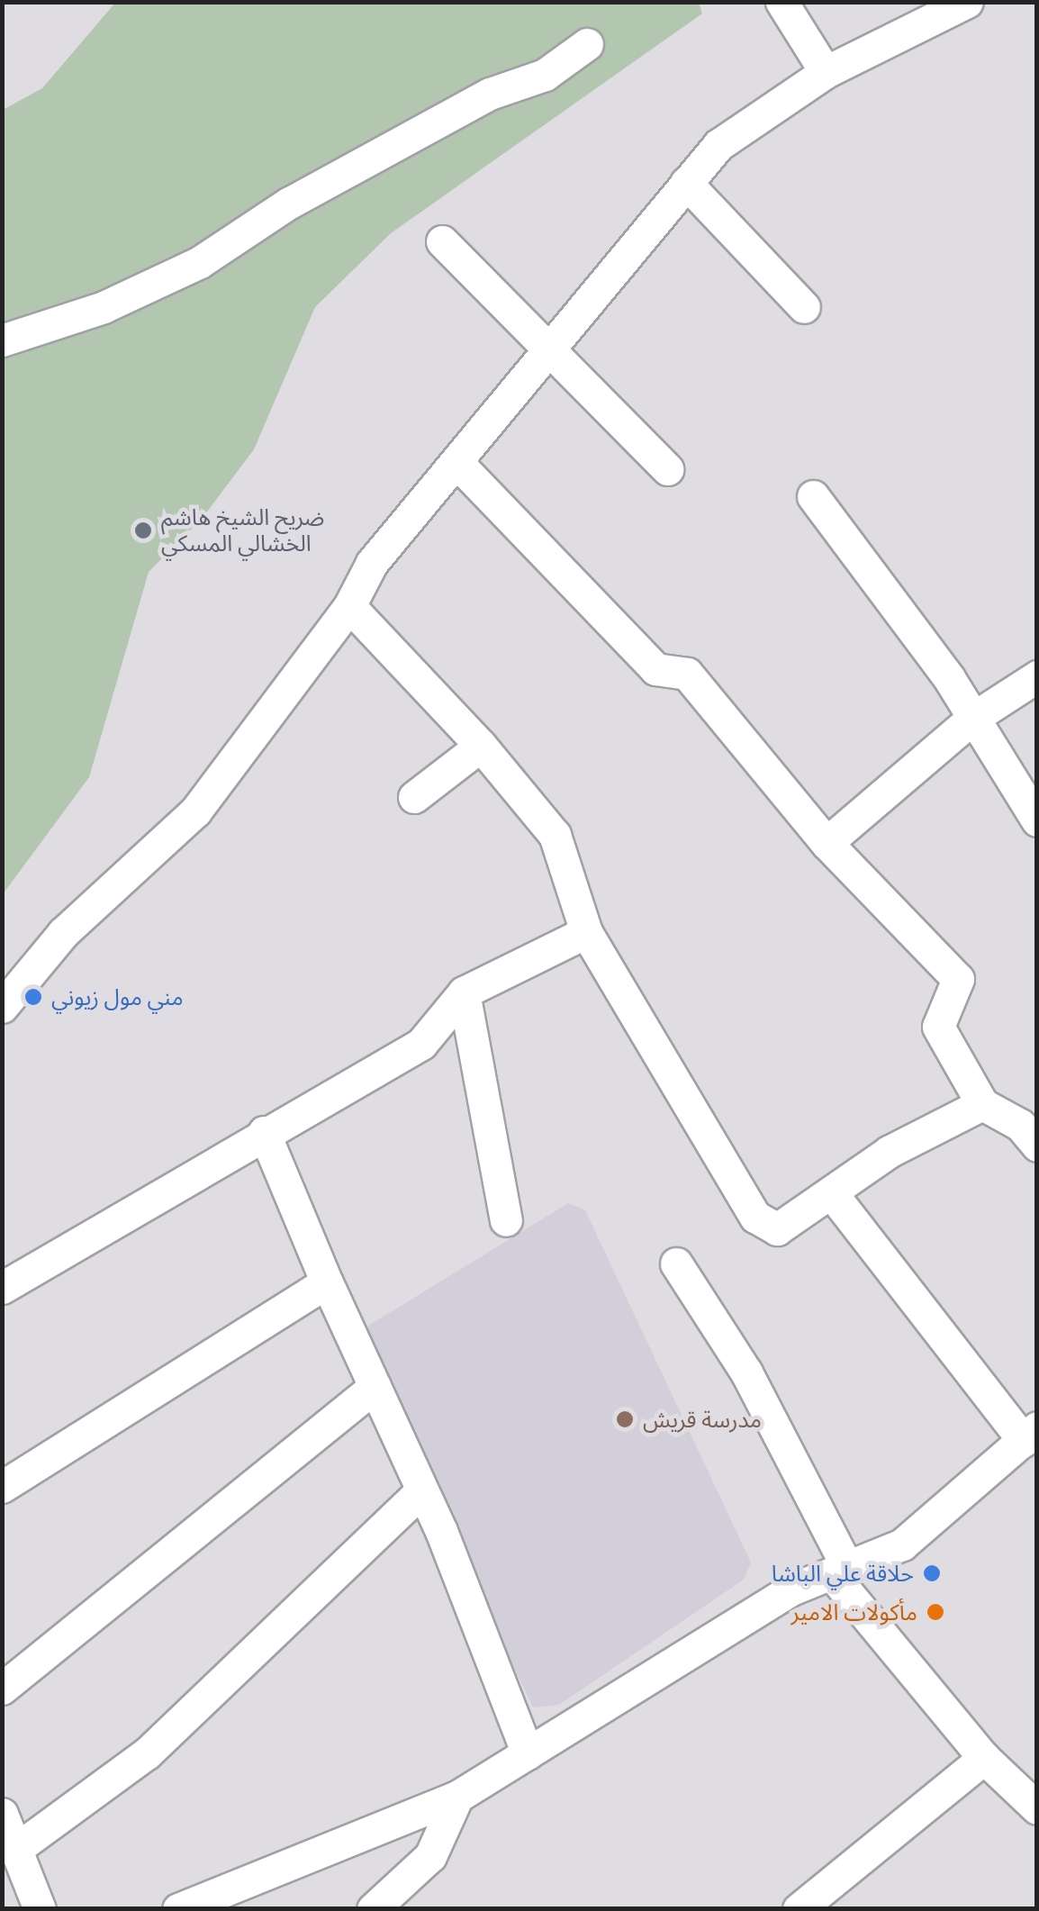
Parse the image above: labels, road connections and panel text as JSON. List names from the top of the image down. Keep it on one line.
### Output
{"places":["ضريح الشيخ هاشم الخشالي المسكي","مني مول زيوني","مدرسة قريش","حلاقة علي الباشا","مأكولات الامير"]}
